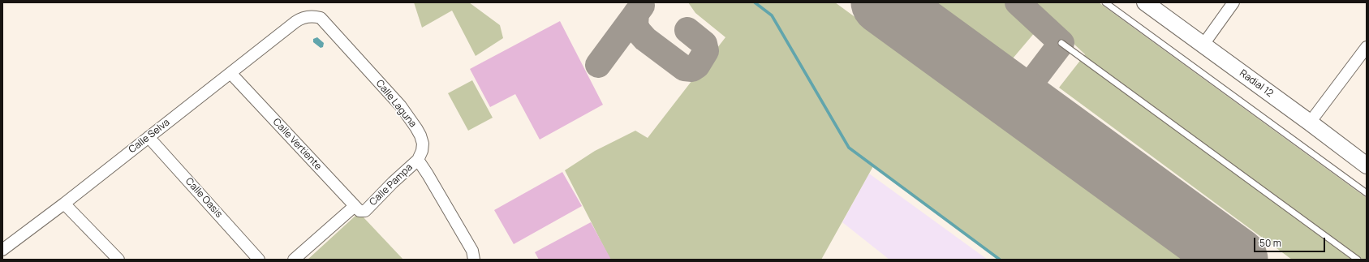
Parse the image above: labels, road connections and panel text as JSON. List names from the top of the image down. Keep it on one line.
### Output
{"streets":{"street":["Radial 12","Calle Laguna","Calle Selva","Calle Vertiente","Calle Pampa","Calle Oasis"]},"crossings":[["Calle Laguna","Calle Selva"],["Calle Laguna","Calle Pampa"],["Calle Selva","Calle Vertiente"],["Calle Selva","Calle Oasis"],["Calle Vertiente","Calle Pampa"]],"scale_bar":"50 m"}
